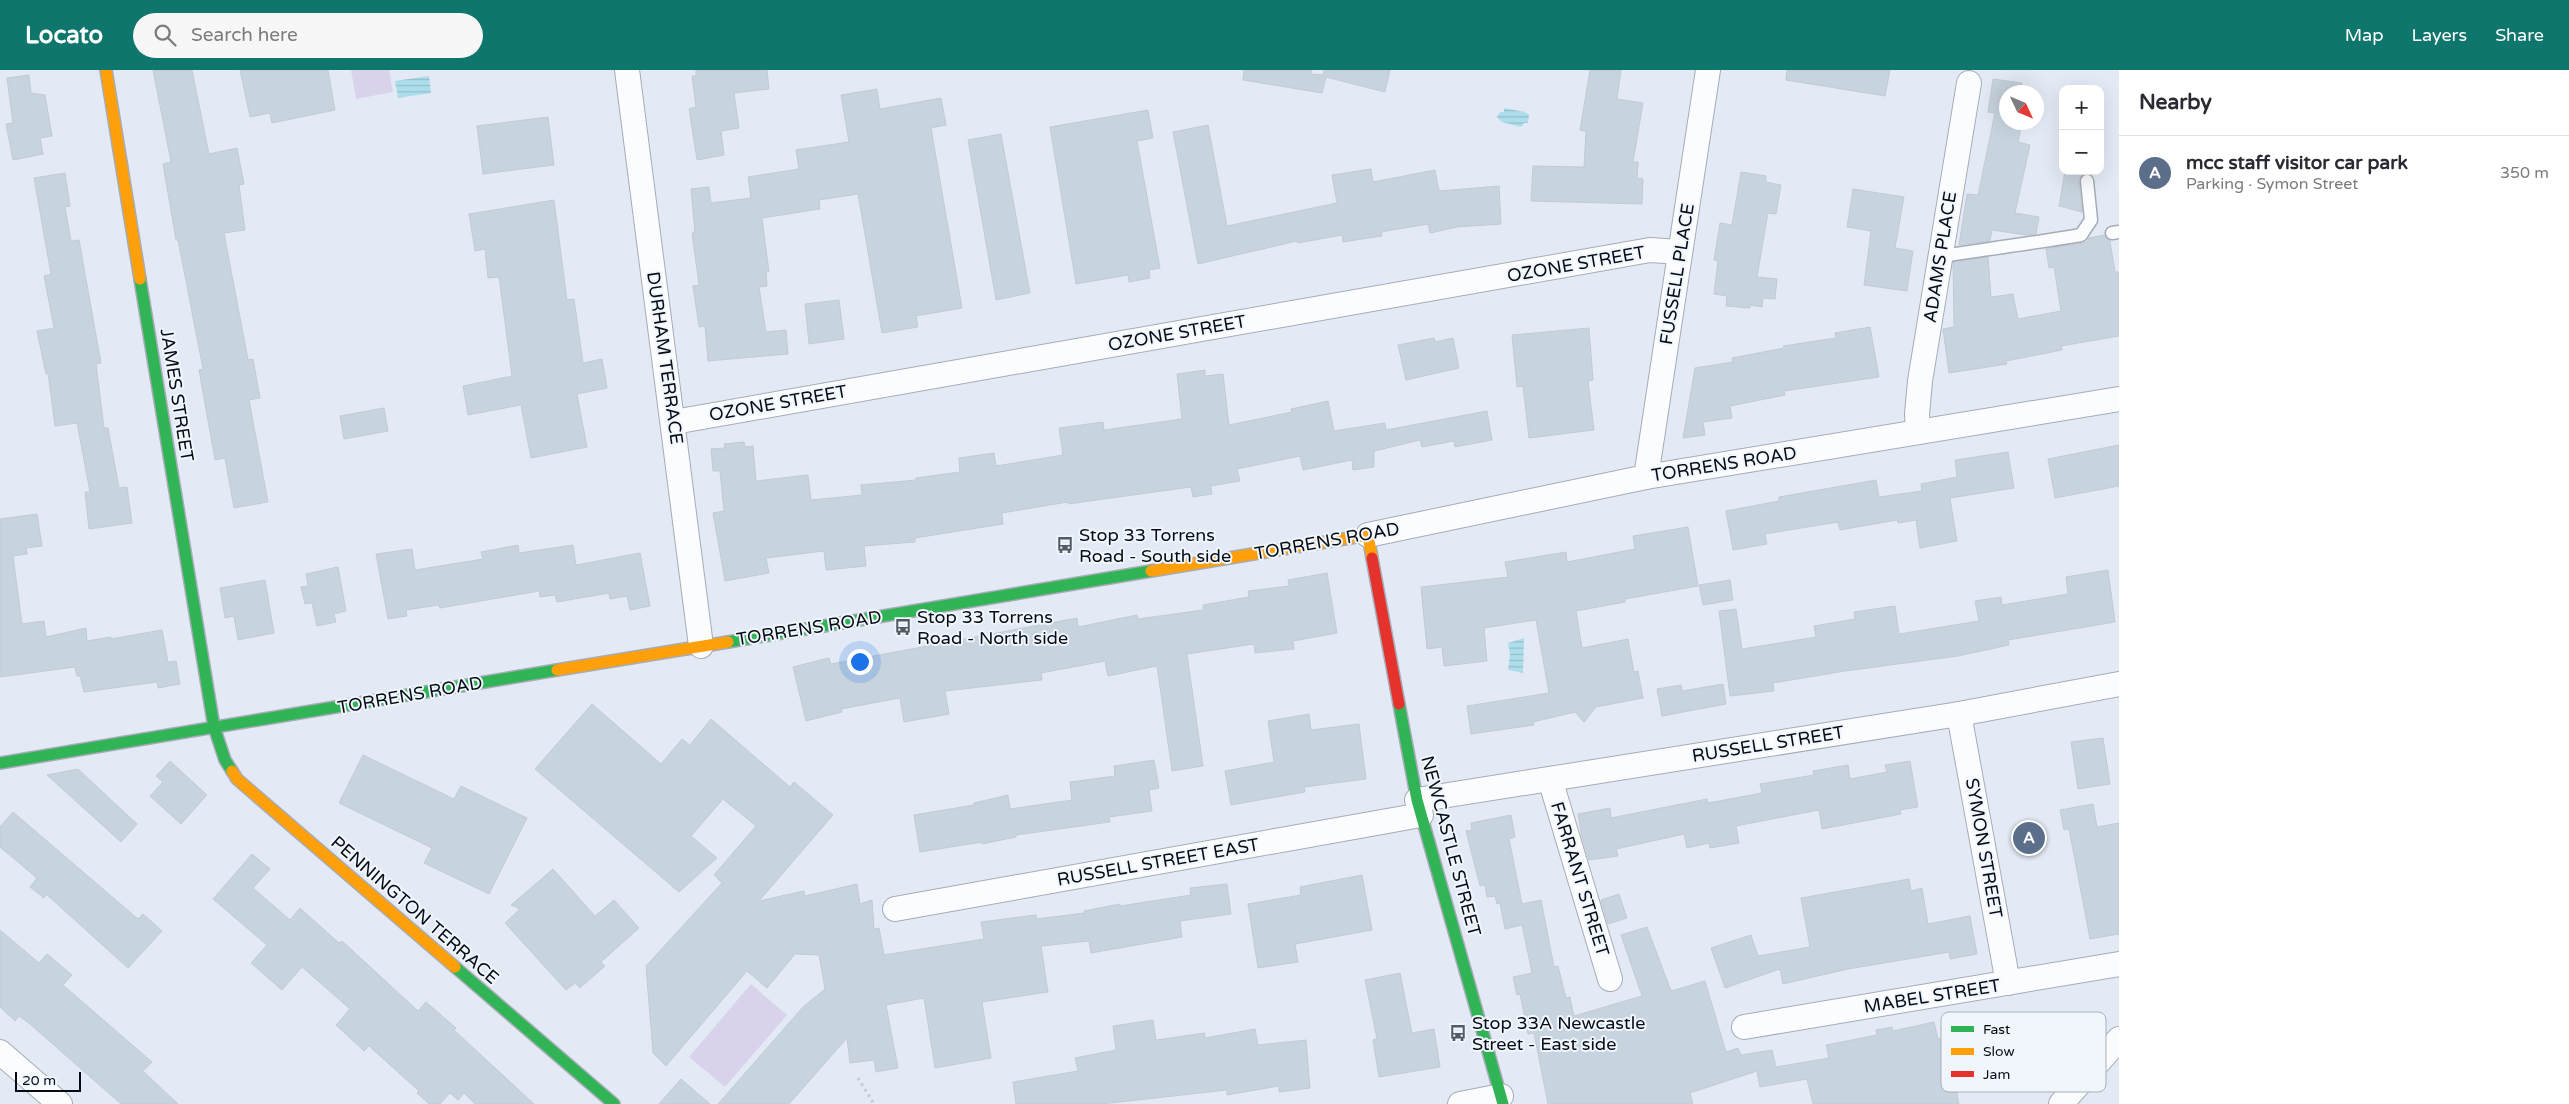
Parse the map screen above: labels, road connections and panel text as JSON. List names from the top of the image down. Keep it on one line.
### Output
{"streets":{"street":["ADAMS PLACE","OZONE STREET","FUSSELL PLACE","DURHAM TERRACE","JAMES STREET","TORRENS ROAD","RUSSELL STREET","NEWCASTLE STREET","SYMON STREET","RUSSELL STREET EAST","FARRANT STREET","PENNINGTON TERRACE","MABEL STREET"]},"crossings":[["ADAMS PLACE","TORRENS ROAD"],["OZONE STREET","FUSSELL PLACE"],["OZONE STREET","DURHAM TERRACE"],["FUSSELL PLACE","TORRENS ROAD"],["DURHAM TERRACE","TORRENS ROAD"],["JAMES STREET","TORRENS ROAD"],["JAMES STREET","PENNINGTON TERRACE"],["TORRENS ROAD","NEWCASTLE STREET"],["TORRENS ROAD","PENNINGTON TERRACE"],["RUSSELL STREET","NEWCASTLE STREET"],["RUSSELL STREET","SYMON STREET"],["RUSSELL STREET","RUSSELL STREET EAST"],["RUSSELL STREET","FARRANT STREET"],["NEWCASTLE STREET","RUSSELL STREET EAST"],["SYMON STREET","MABEL STREET"]],"places":{"bus stop":["Stop 33 Torrens Road - South side","Stop 33 Torrens Road - North side","Stop 33A Newcastle Street - East side"]},"legend":["Fast","Slow","Jam"],"scale_bar":"20 m","north":"bottom right","page":{"header":"Locato","search":"Search here","nav":["Map","Layers","Share"],"heading":"Nearby","map_buttons":["+","−"],"list":[{"mark":"A","name":"mcc staff visitor car park","note":"Parking · Symon Street","value":"350 m"}],"pins":"A","scale":"20 m"}}
